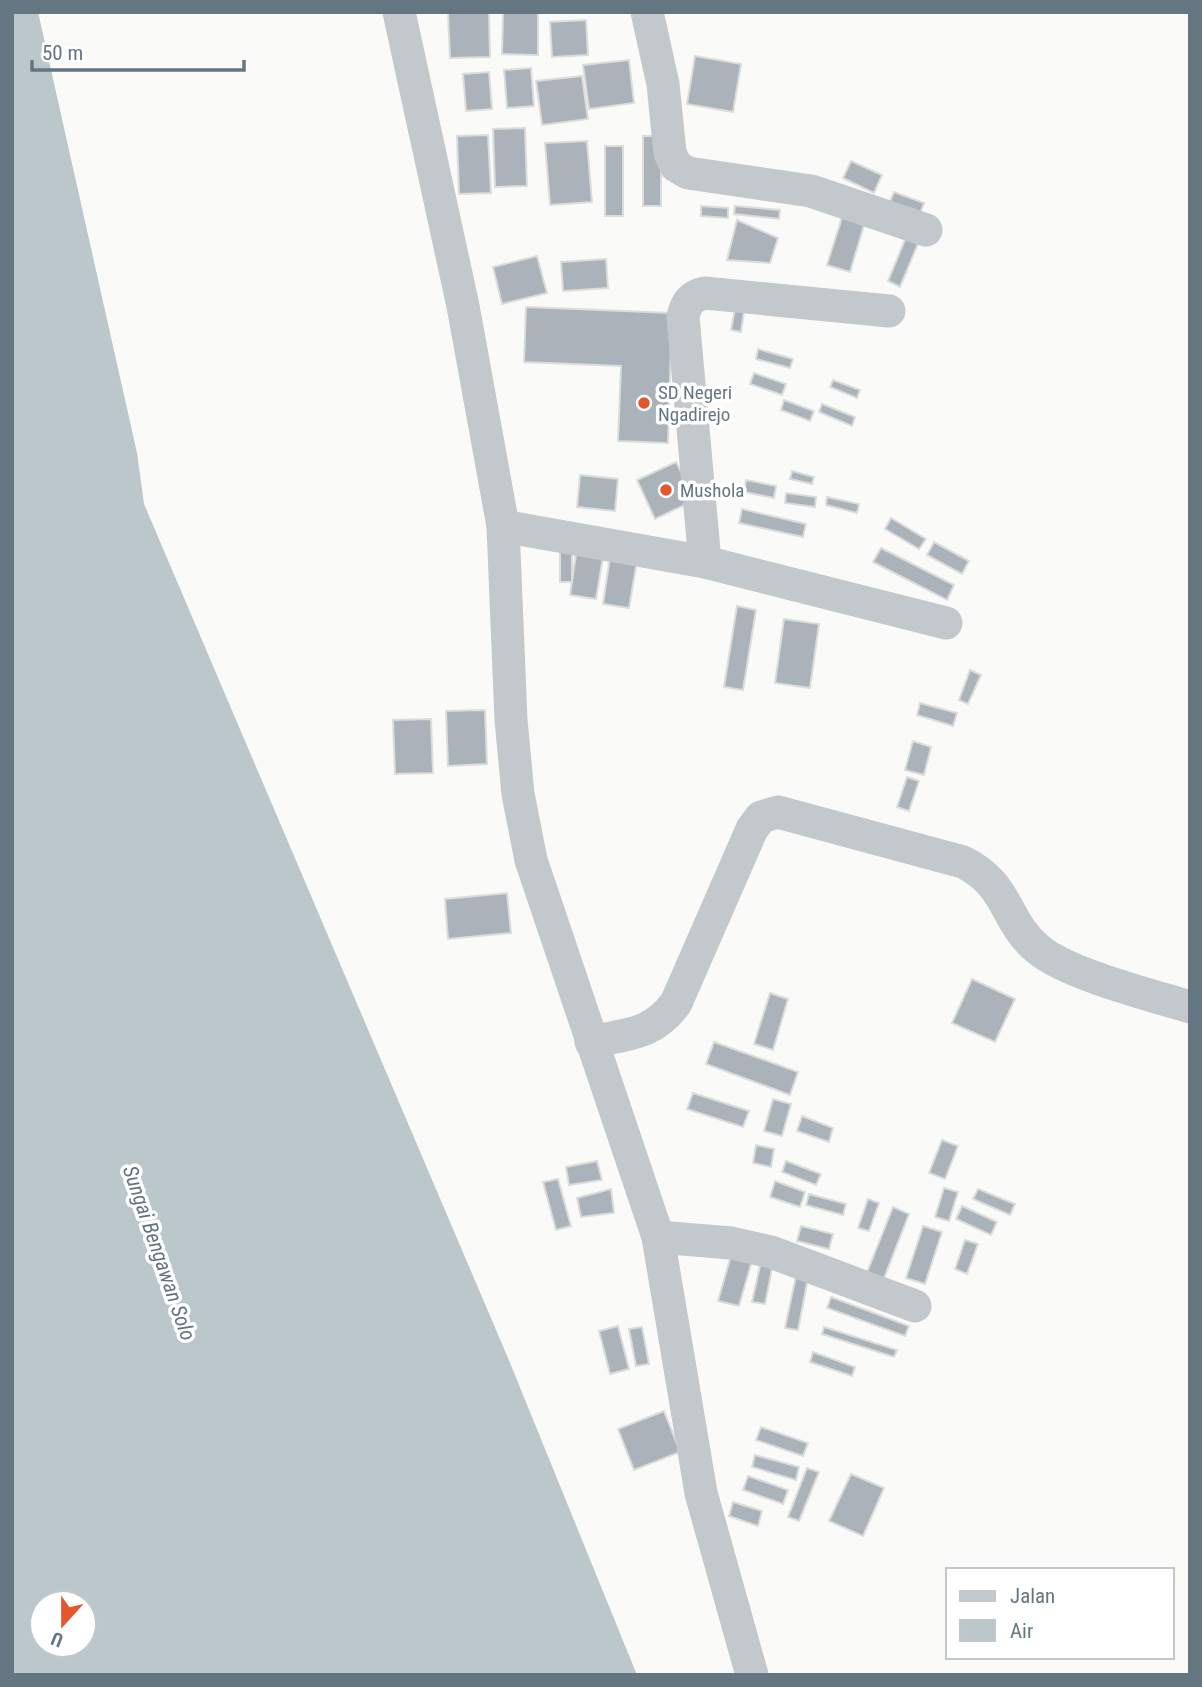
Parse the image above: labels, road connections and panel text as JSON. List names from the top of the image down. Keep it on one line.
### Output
{"water":["Sungai Bengawan Solo"],"places":["SD Negeri Ngadirejo","Mushola"],"legend":["Jalan","Air"],"scale_bar":"50 m","north":"bottom"}
